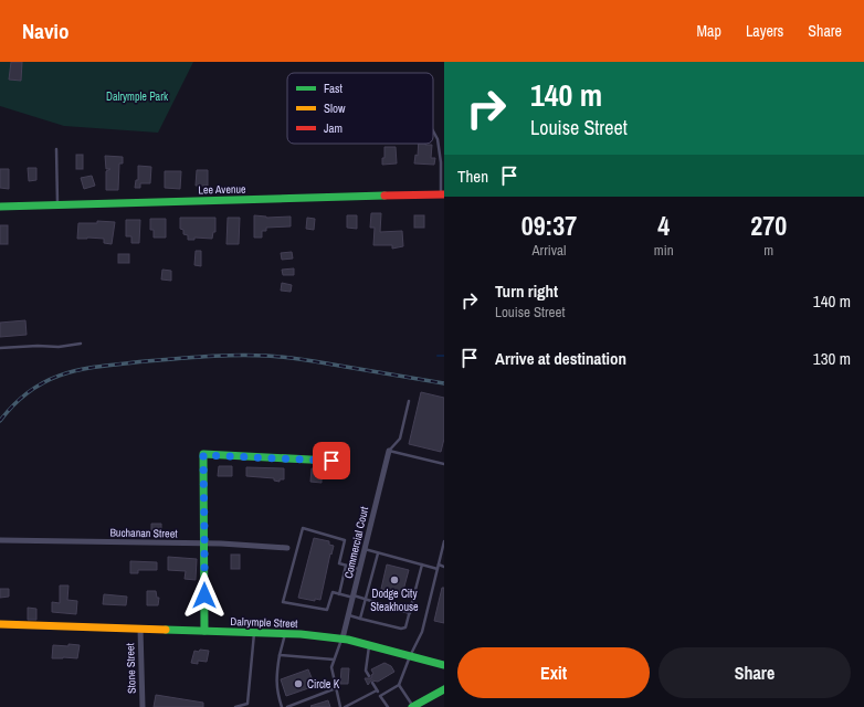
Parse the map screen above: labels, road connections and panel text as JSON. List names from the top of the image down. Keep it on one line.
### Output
{"streets":{"street":["Lee Avenue","Buchanan Street","Commercial Court","Dalrymple Street","Stone Street"]},"crossings":[["Commercial Court","Dalrymple Street"],["Dalrymple Street","Stone Street"]],"parks":["Dalrymple Park"],"places":["Dodge City Steakhouse","Circle K"],"legend":["Fast","Slow","Jam"],"page":{"header":"Navio","nav":["Map","Layers","Share"],"turn":["140 m","Louise Street"],"then":"Then","eta":["09:37","Arrival","4","min","270","m"],"list":[{"name":"Turn right","note":"Louise Street","value":"140 m"},{"name":"Arrive at destination","value":"130 m"}],"buttons":["Exit","Share"]}}
